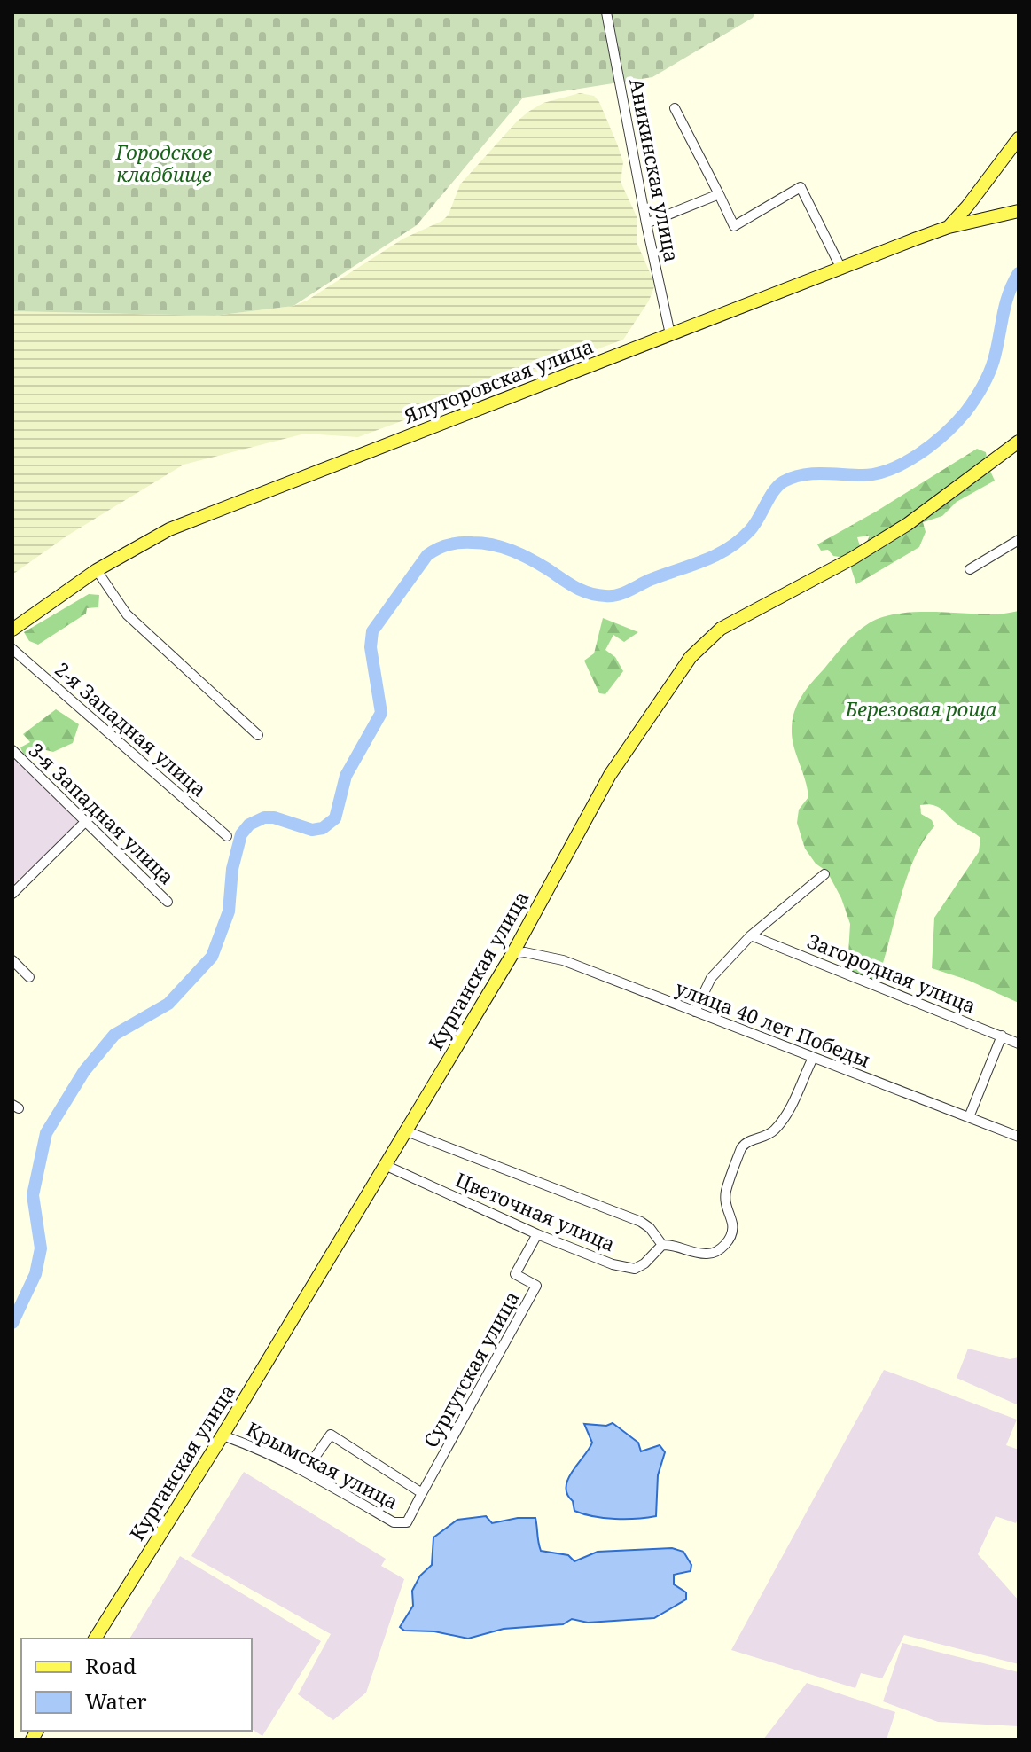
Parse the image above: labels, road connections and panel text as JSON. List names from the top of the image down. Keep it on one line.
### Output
{"streets":{"main road":["Ялуторовская улица","Курганская улица"],"street":["Аникинская улица","2-я Западная улица","3-я Западная улица","Загородная улица","улица 40 лет Победы","Цветочная улица","Сургутская улица","Крымская улица"]},"crossings":[["Аникинская улица","Ялуторовская улица"],["Курганская улица","улица 40 лет Победы"],["Курганская улица","Цветочная улица"],["Курганская улица","Крымская улица"],["Цветочная улица","Сургутская улица"],["Сургутская улица","Крымская улица"]],"parks":["Городское кладбище","Березовая роща"],"legend":["Road","Water"]}
